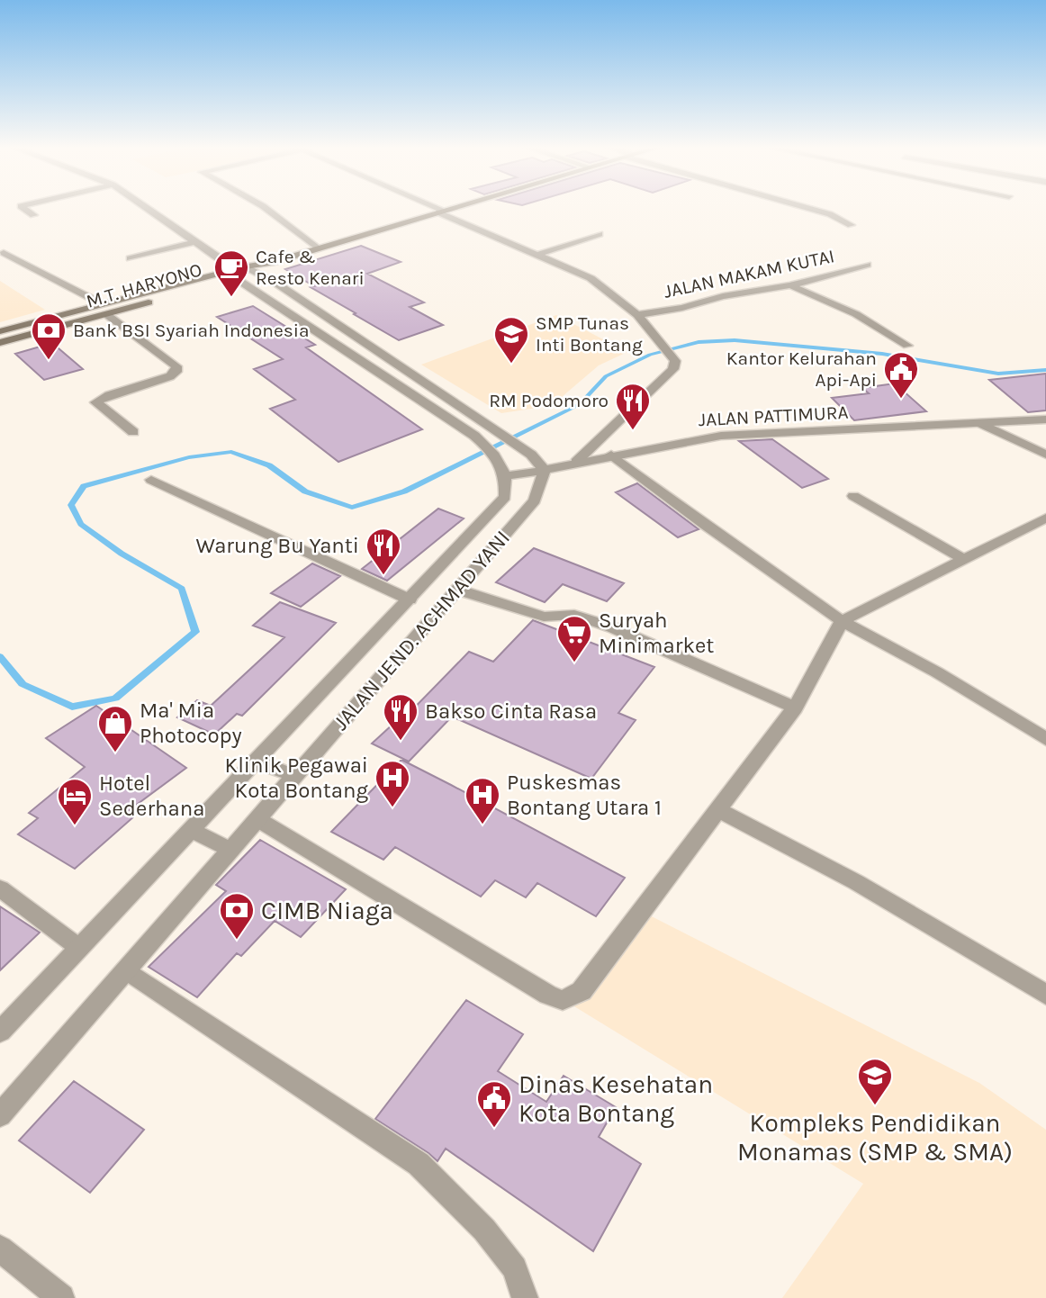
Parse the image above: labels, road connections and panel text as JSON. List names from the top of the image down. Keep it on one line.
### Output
{"streets":{"main road":["M.T. HARYONO"],"street":["JALAN MAKAM KUTAI","JALAN PATTIMURA","JALAN JEND. ACHMAD YANI"]},"crossings":[["JALAN PATTIMURA","JALAN JEND. ACHMAD YANI"]],"places":{"cafe":["Cafe & Resto Kenari"],"bank":["Bank BSI Syariah Indonesia","CIMB Niaga"],"school or university":["SMP Tunas Inti Bontang","Kompleks Pendidikan Monamas (SMP & SMA)"],"public building":["Kantor Kelurahan Api-Api","Dinas Kesehatan Kota Bontang"],"restaurant":["RM Podomoro","Warung Bu Yanti","Bakso Cinta Rasa"],"supermarket":["Suryah Minimarket"],"shop":["Ma' Mia Photocopy"],"hospital":["Klinik Pegawai Kota Bontang","Puskesmas Bontang Utara 1"],"hotel":["Hotel Sederhana"]}}
